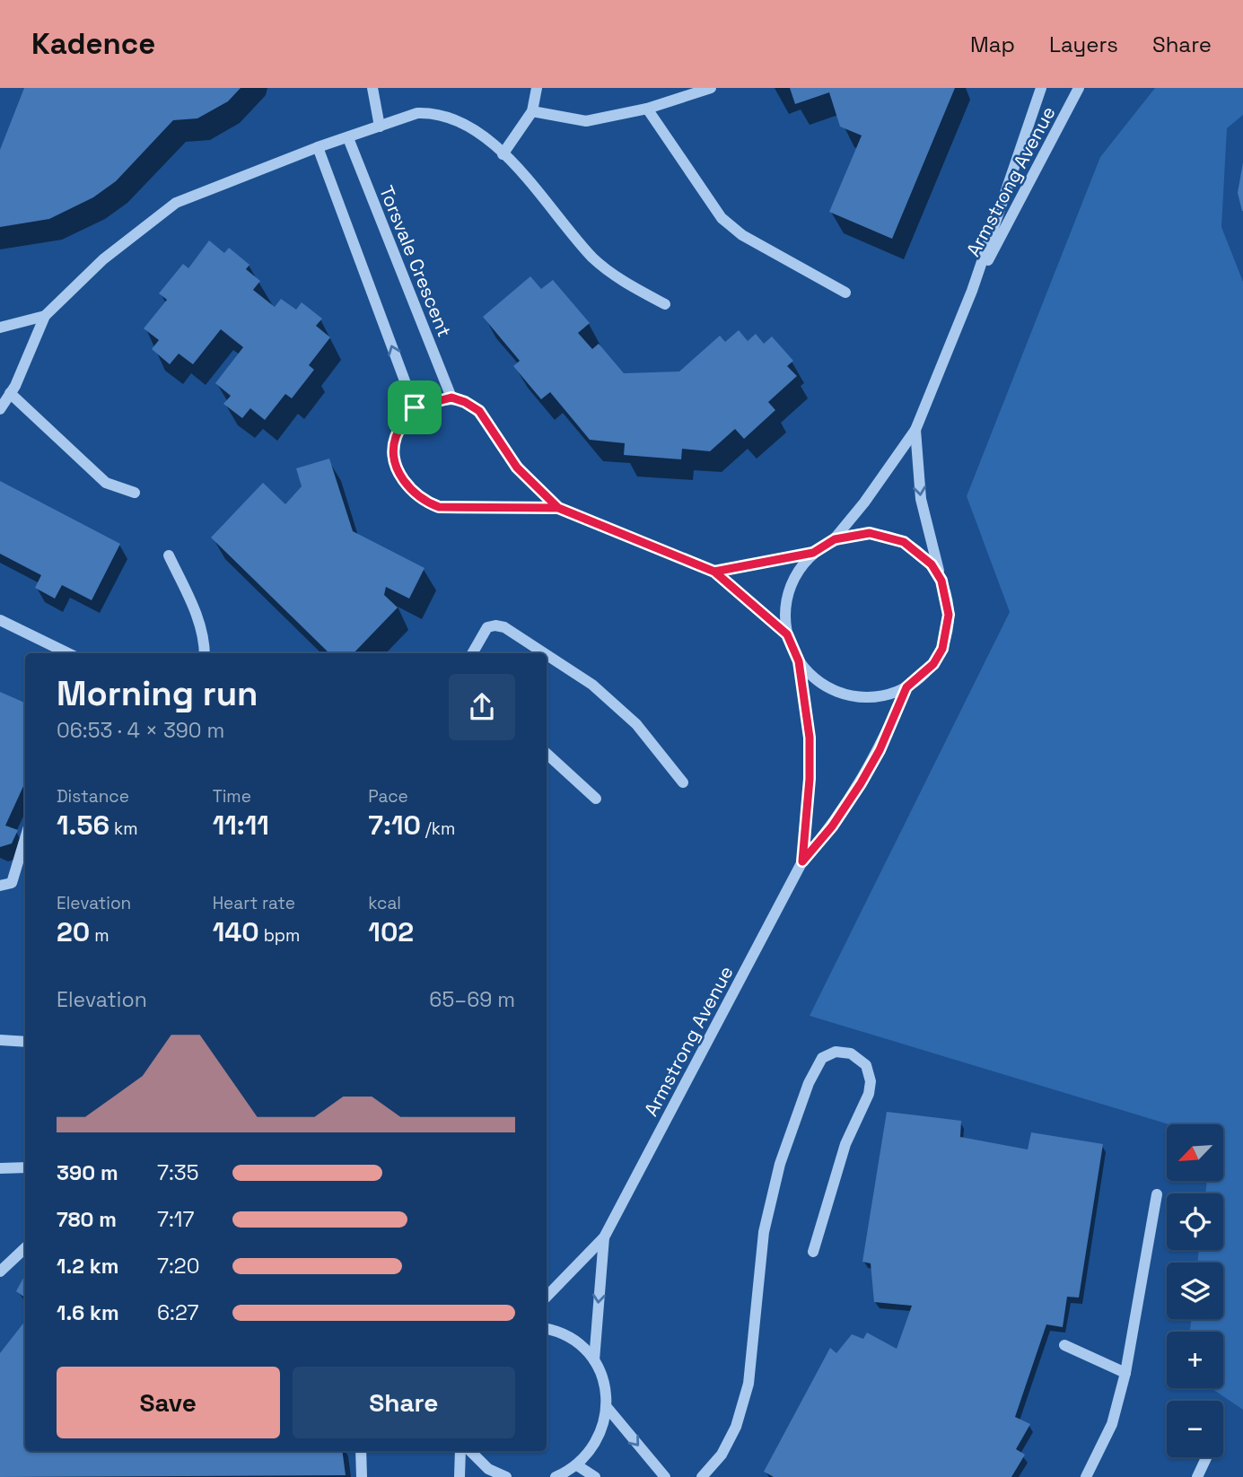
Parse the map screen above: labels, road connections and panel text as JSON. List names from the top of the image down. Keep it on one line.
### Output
{"streets":{"street":["Armstrong Avenue","Torsvale Crescent"]},"north":"bottom left","page":{"header":"Kadence","nav":["Map","Layers","Share"],"heading":["Morning run","06:53 · 4 × 390 m"],"stats":[["Distance","1.56 km"],["Time","11:11"],["Pace","7:10 /km"],["Elevation","20 m"],["Heart rate","140 bpm"],["kcal","102"]],"chart":["Elevation","65–69 m"],"map_buttons":["+","−"],"list":[{"name":"390 m","note":"7:35"},{"name":"780 m","note":"7:17"},{"name":"1.2 km","note":"7:20"},{"name":"1.6 km","note":"6:27"}],"buttons":["Save","Share"]}}
